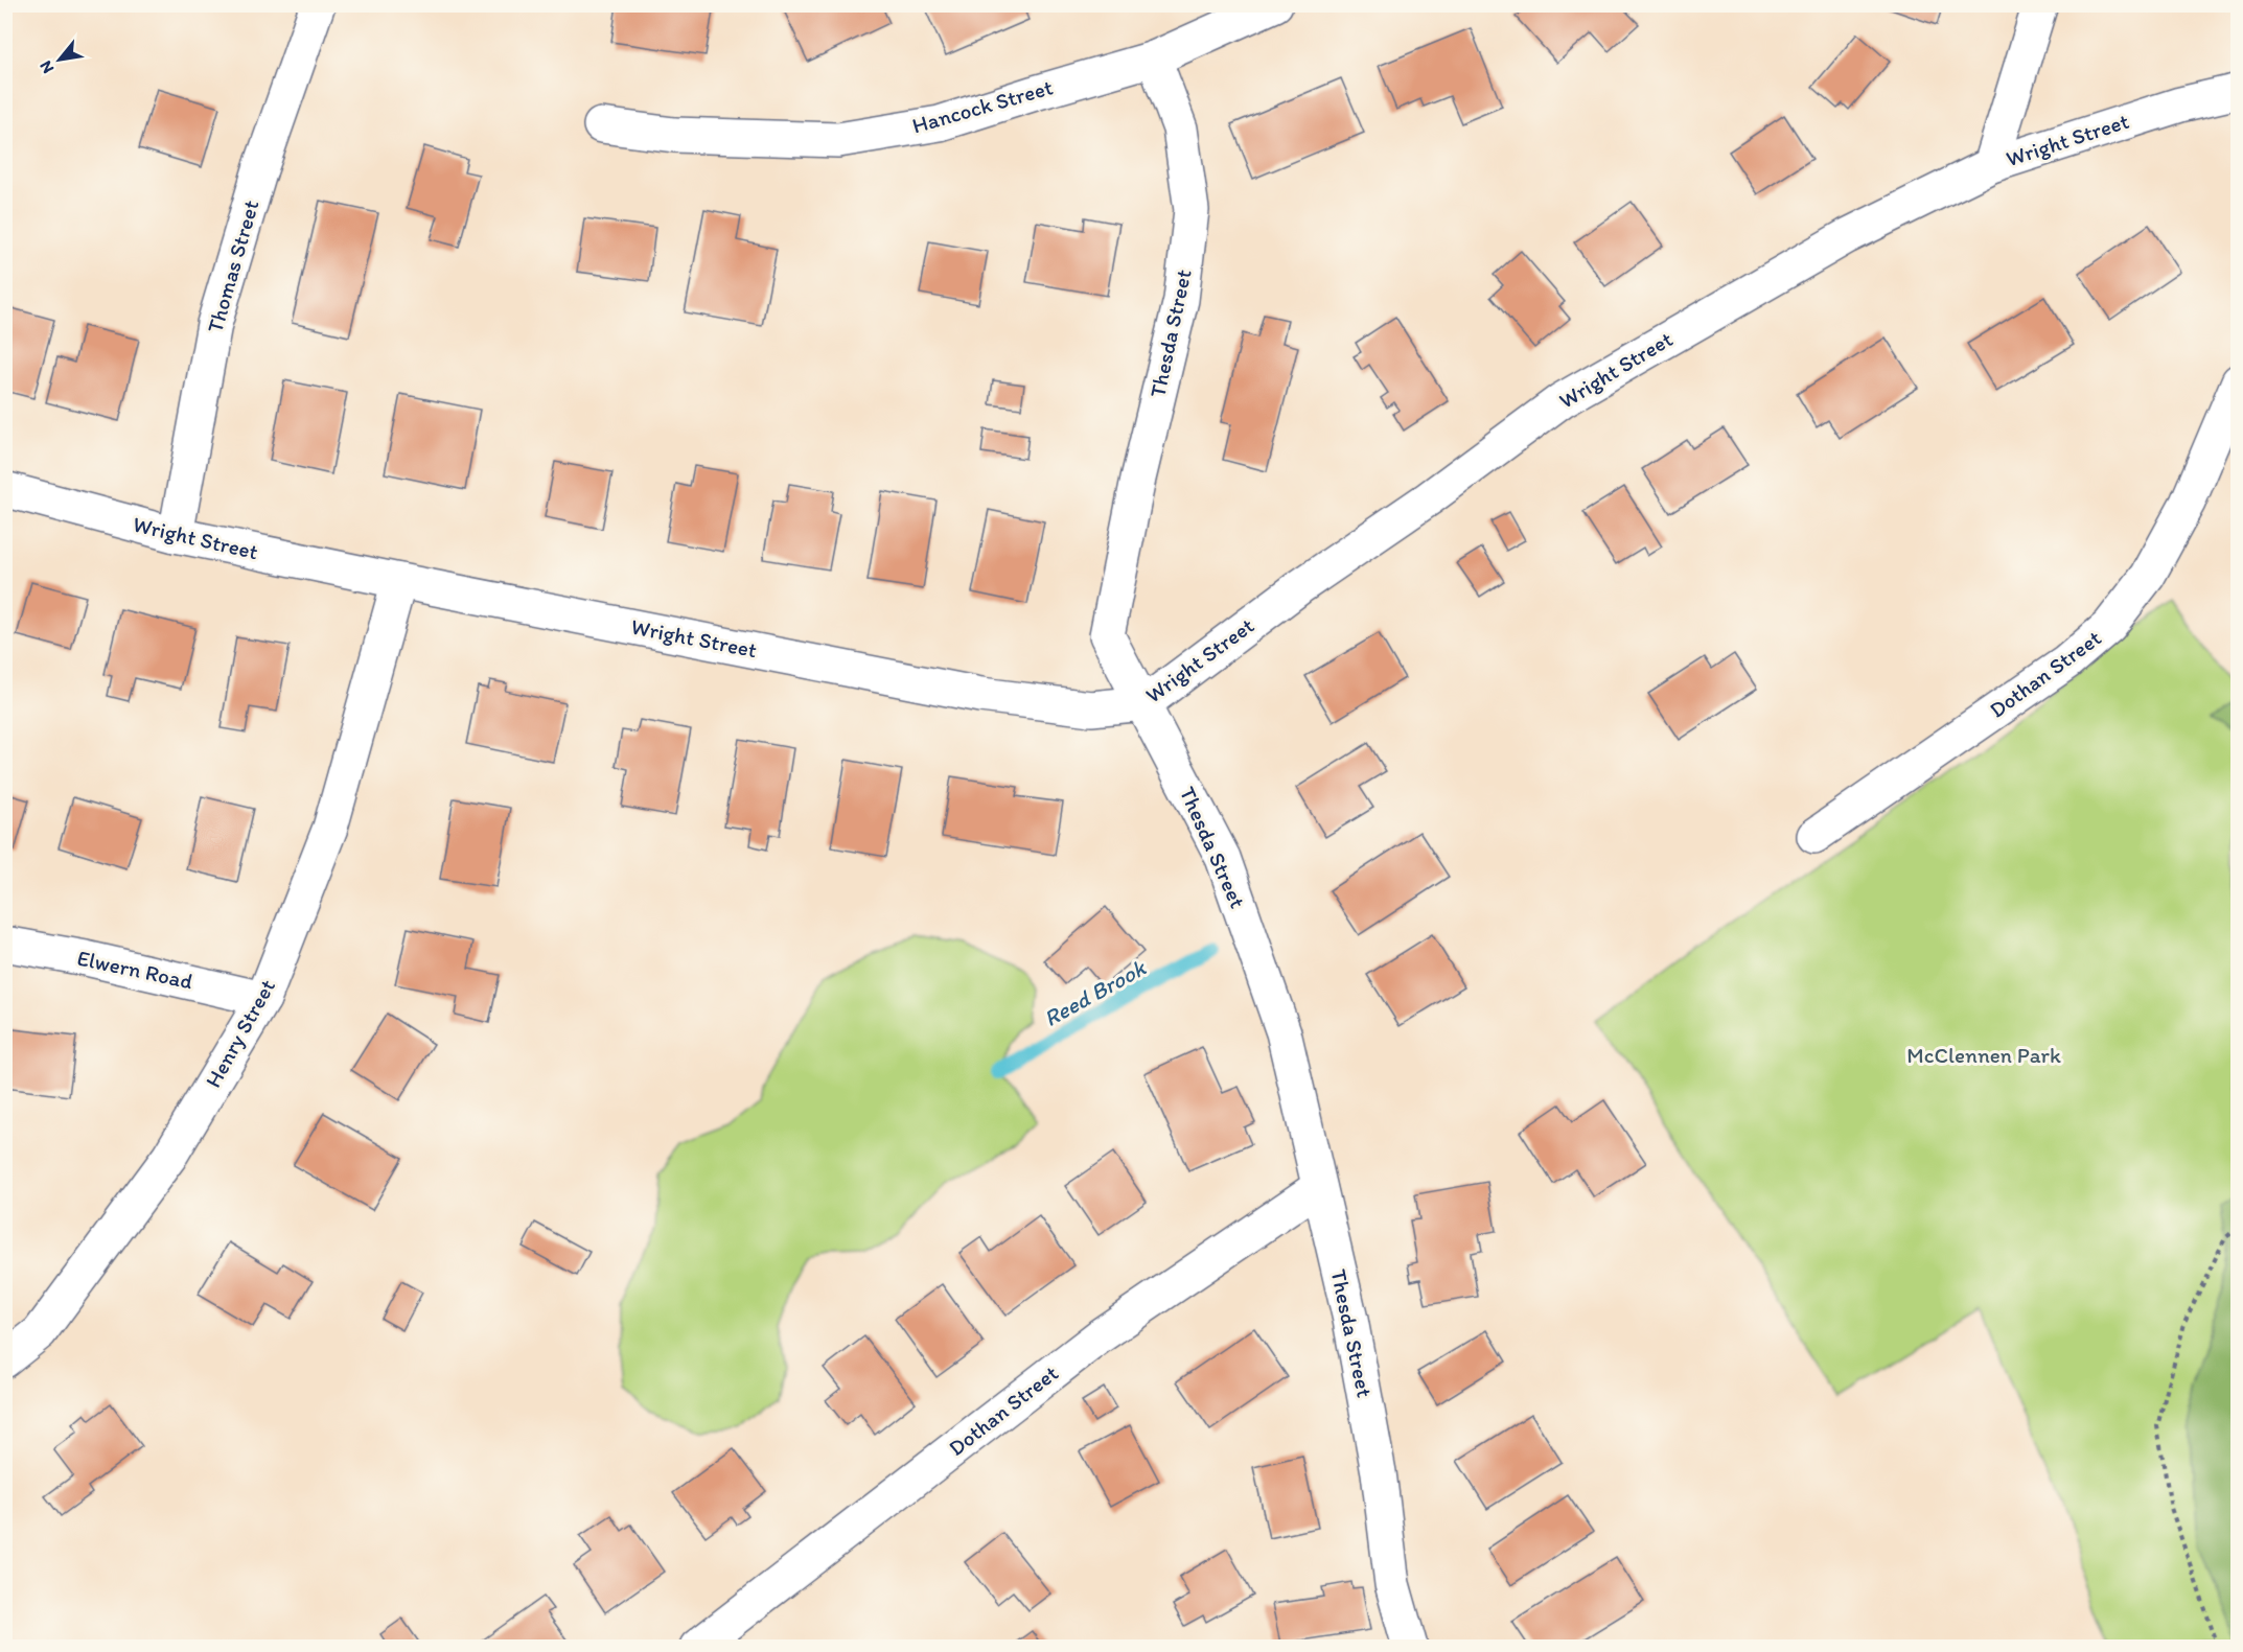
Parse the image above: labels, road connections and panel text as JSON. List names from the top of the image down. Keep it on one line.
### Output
{"streets":{"street":["Hancock Street","Wright Street","Thomas Street","Thesda Street","Dothan Street","Elwern Road","Henry Street"]},"crossings":[["Hancock Street","Thesda Street"],["Wright Street","Thomas Street"],["Wright Street","Thesda Street"],["Wright Street","Henry Street"],["Thesda Street","Dothan Street"],["Elwern Road","Henry Street"]],"water":["Reed Brook"],"parks":["McClennen Park"],"north":"bottom left"}
